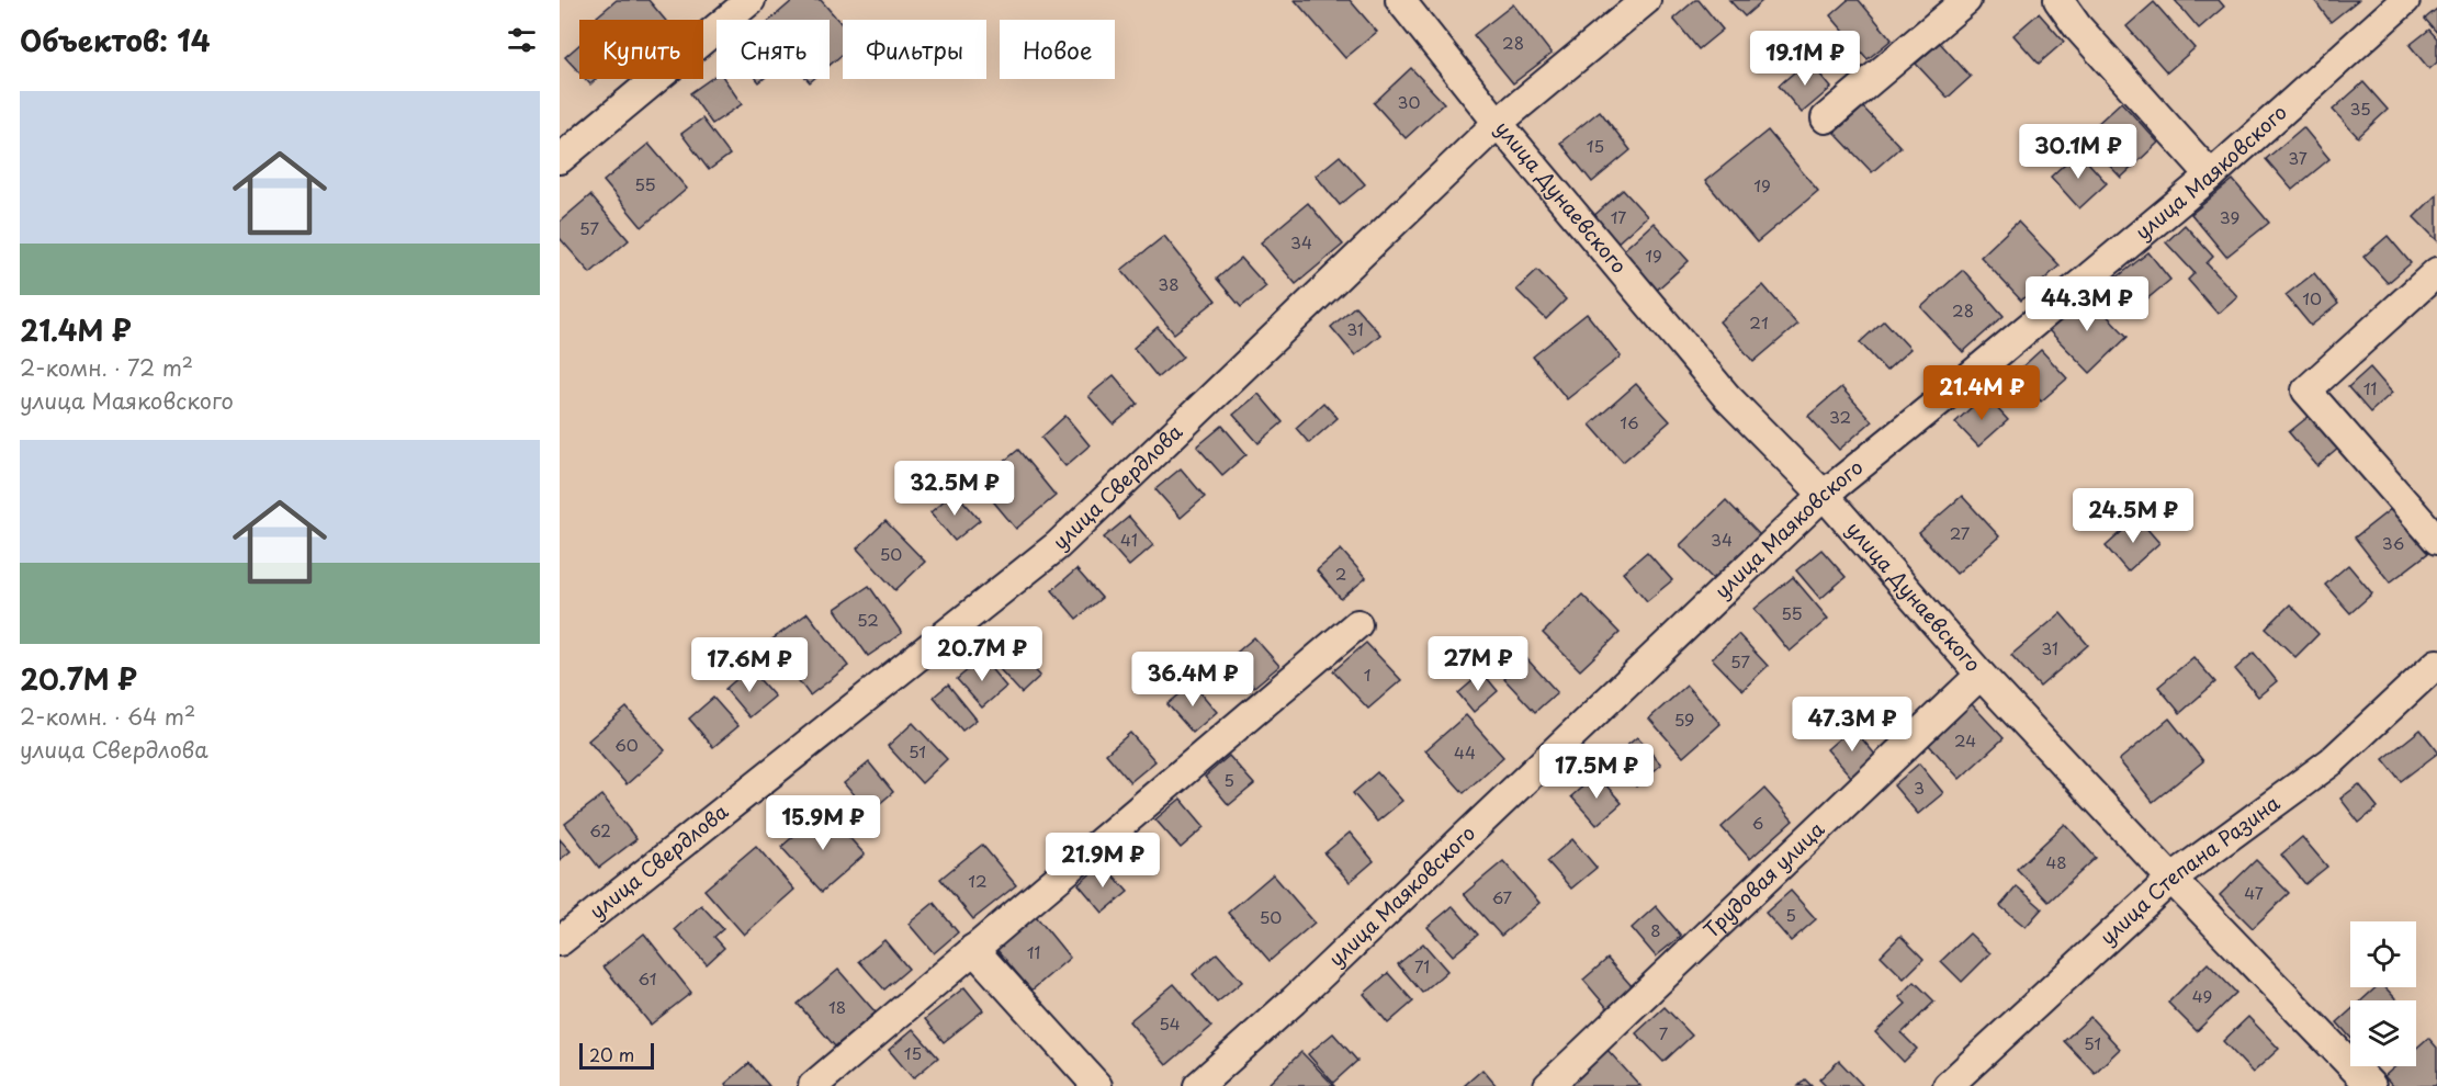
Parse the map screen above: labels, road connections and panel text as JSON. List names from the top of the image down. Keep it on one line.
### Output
{"streets":{"street":["улица Маяковского","улица Дунаевского","улица Свердлова","улица Степана Разина","Трудовая улица"]},"crossings":[["улица Маяковского","улица Дунаевского"],["улица Дунаевского","улица Свердлова"],["улица Дунаевского","улица Степана Разина"],["улица Дунаевского","Трудовая улица"]],"house_numbers":["28","30","35","15","37","55","19","17","39","57","34","19","38","10","28","21","31","11","32","16","27","41","34","36","50","2","55","52","31","57","1","59","24","60","51","44","5","3","6","62","48","12","47","67","5","50","8","11","71","61","49","18","54","7","51","15"],"scale_bar":"20 m","page":{"heading":"Объектов: 14","chip":["Купить","Снять","Фильтры","Новое"],"price":["19.1M ₽","30.1M ₽","44.3M ₽","21.4M ₽","32.5M ₽","24.5M ₽","20.7M ₽","27M ₽","17.6M ₽","36.4M ₽","47.3M ₽","17.5M ₽","15.9M ₽","21.9M ₽"],"list":[{"name":"21.4M ₽","note":"2-комн. · 72 m² · улица Маяковского"},{"name":"20.7M ₽","note":"2-комн. · 64 m² · улица Свердлова"}],"scale":"20 m"}}
